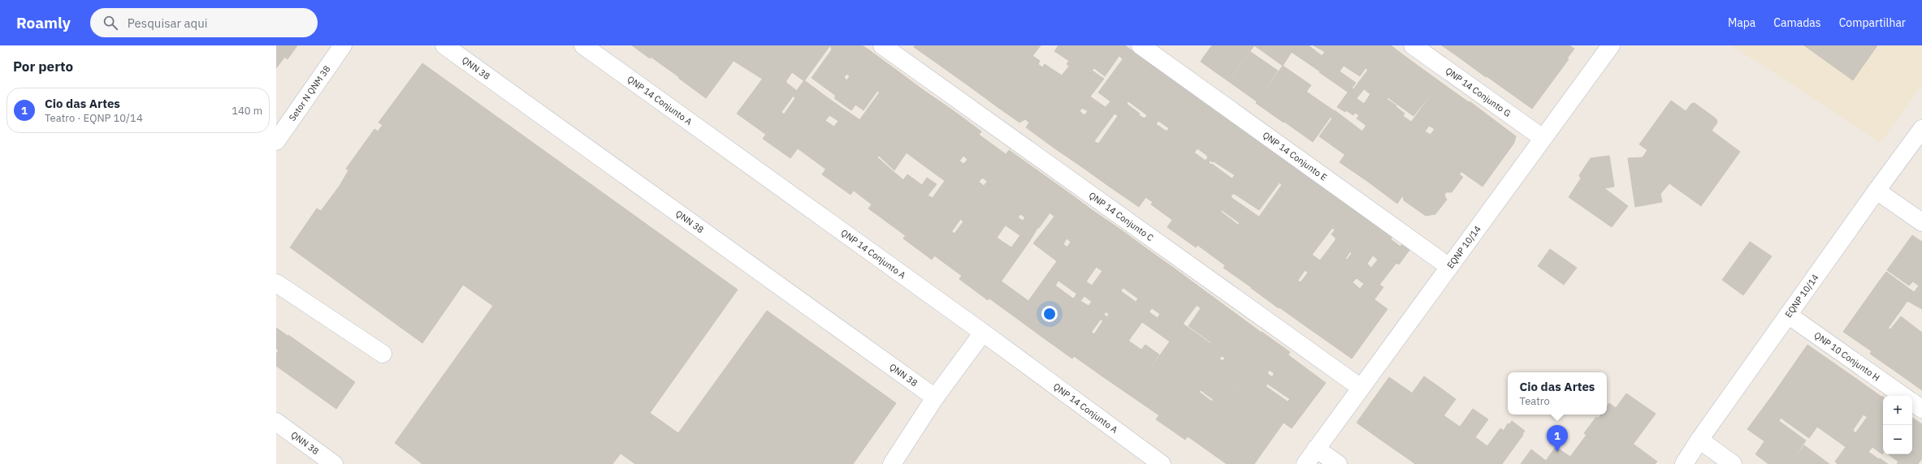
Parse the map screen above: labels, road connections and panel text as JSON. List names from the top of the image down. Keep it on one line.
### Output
{"streets":{"street":["QNN 38","QNP 14 Conjunto G","Setor N QNM 38","QNP 14 Conjunto A","QNP 14 Conjunto E","QNP 14 Conjunto C","EQNP 10/14","QNP 10 Conjunto H"]},"crossings":[["QNP 14 Conjunto G","EQNP 10/14"],["QNP 14 Conjunto E","EQNP 10/14"],["QNP 14 Conjunto C","EQNP 10/14"],["EQNP 10/14","QNP 10 Conjunto H"]],"page":{"header":"Roamly","search":"Pesquisar aqui","nav":["Mapa","Camadas","Compartilhar"],"heading":"Por perto","list":[{"mark":"1","name":"Cio das Artes","note":"Teatro · EQNP 10/14","value":"140 m"}],"popup":["Cio das Artes","Teatro"],"map_buttons":["+","−"],"pins":"1"}}
